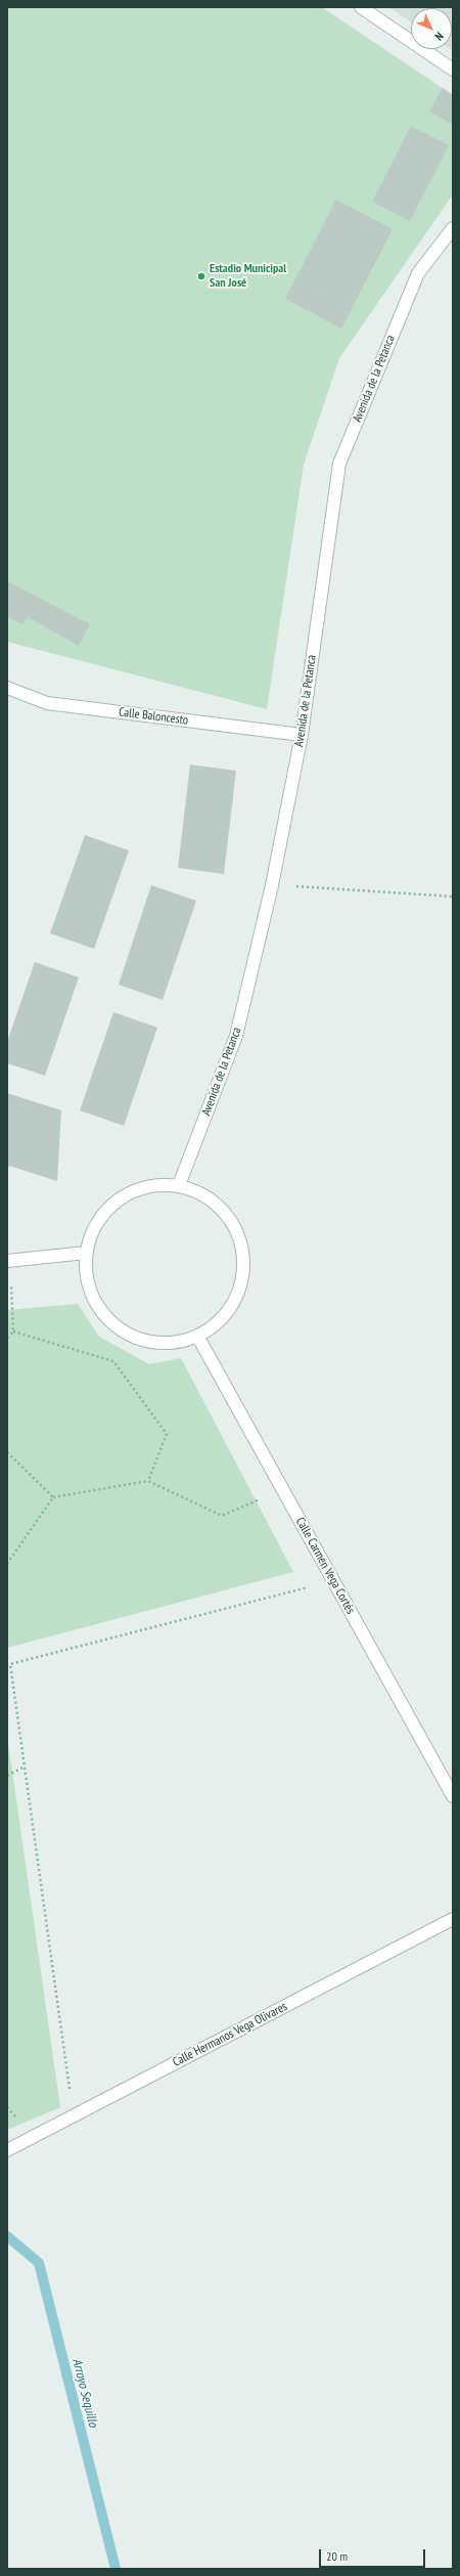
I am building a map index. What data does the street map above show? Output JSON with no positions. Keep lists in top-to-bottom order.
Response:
{
  "streets": {
    "street": [
      "Avenida de la Petanca",
      "Calle Baloncesto",
      "Calle Carmen Vega Cortés",
      "Calle Hermanos Vega Olivares"
    ]
  },
  "crossings": [
    ["Avenida de la Petanca", "Calle Baloncesto"]
  ],
  "water": ["Arroyo Sequillo"],
  "places": ["Estadio Municipal San José"],
  "scale_bar": "20 m",
  "north": "bottom right"
}
